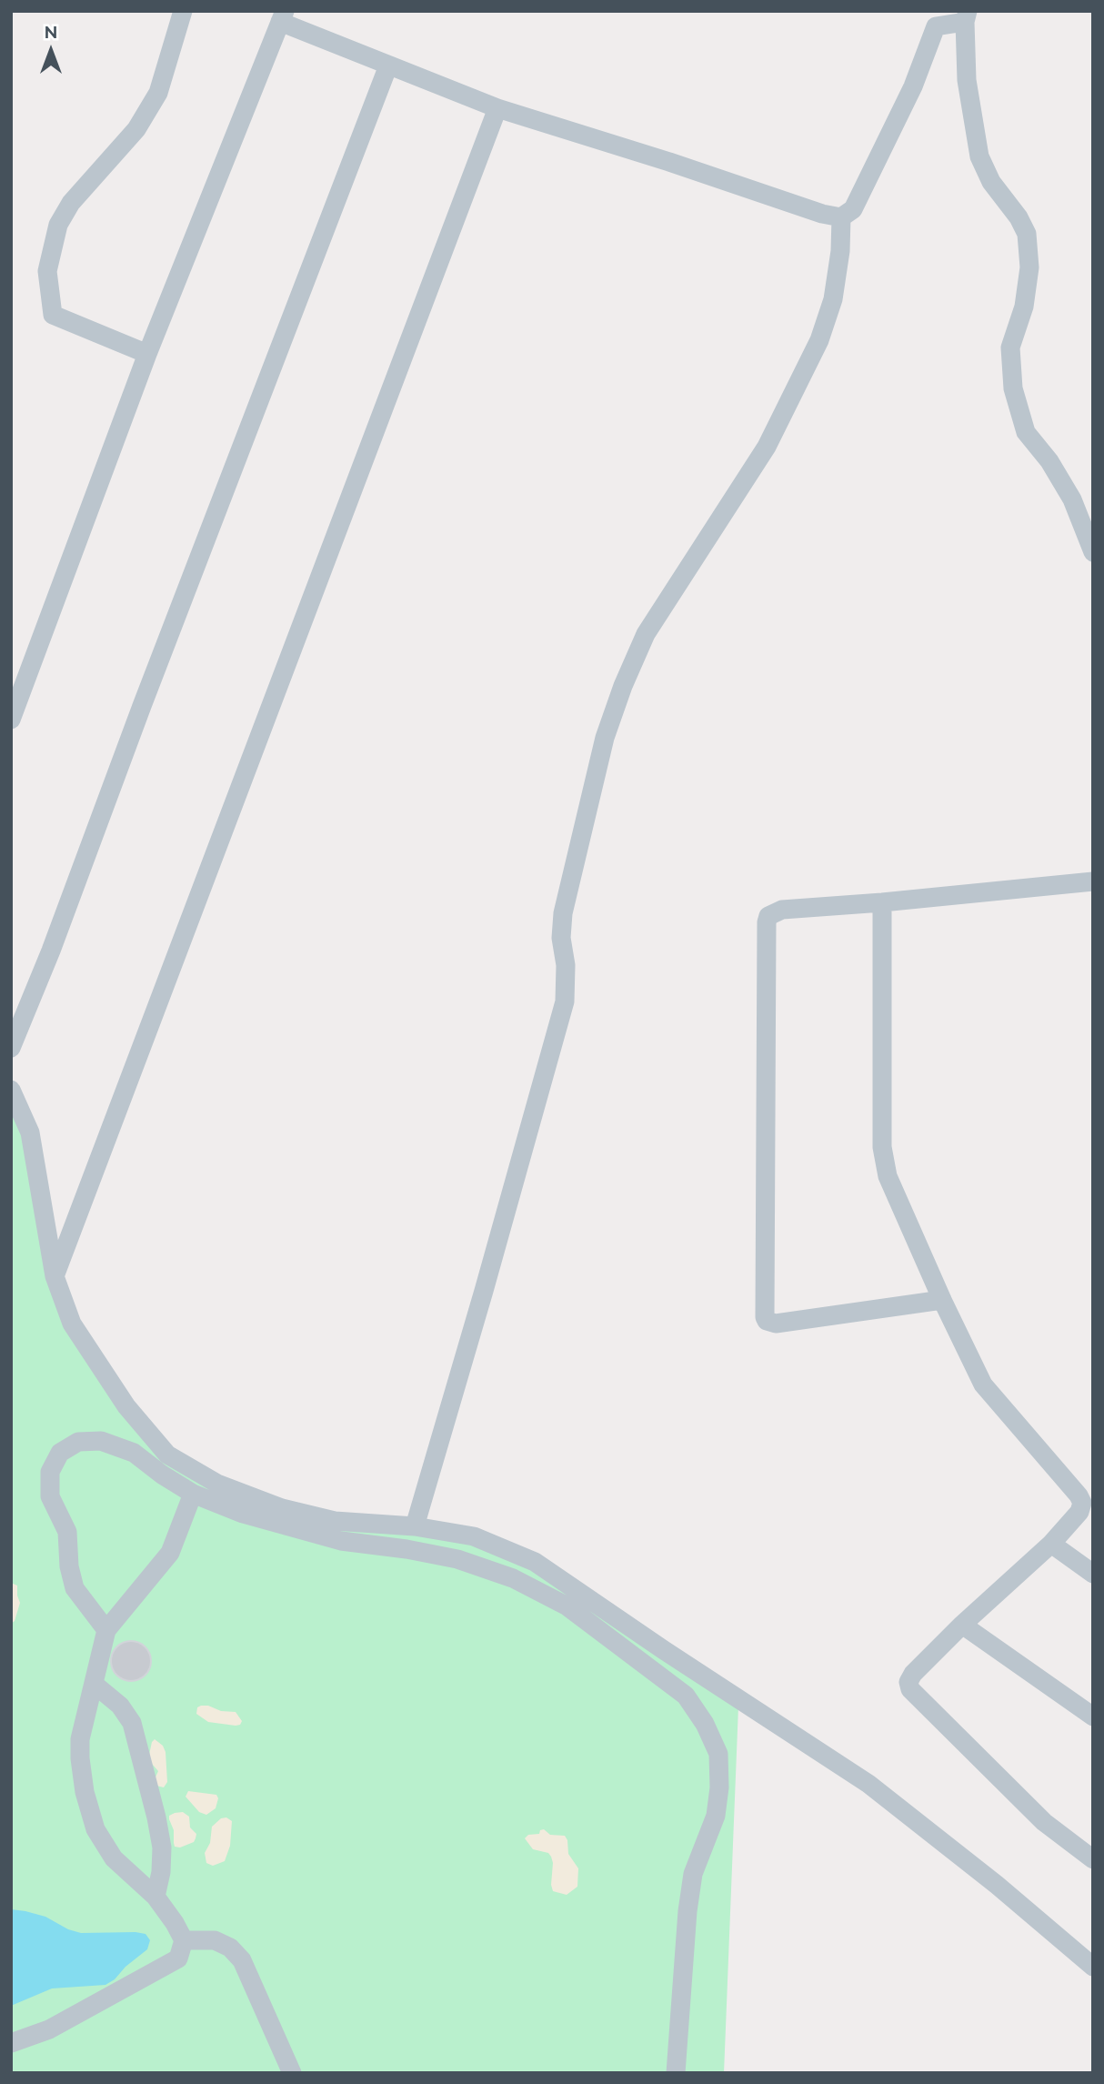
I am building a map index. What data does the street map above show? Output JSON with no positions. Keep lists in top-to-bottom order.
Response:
{
  "north": "top"
}
